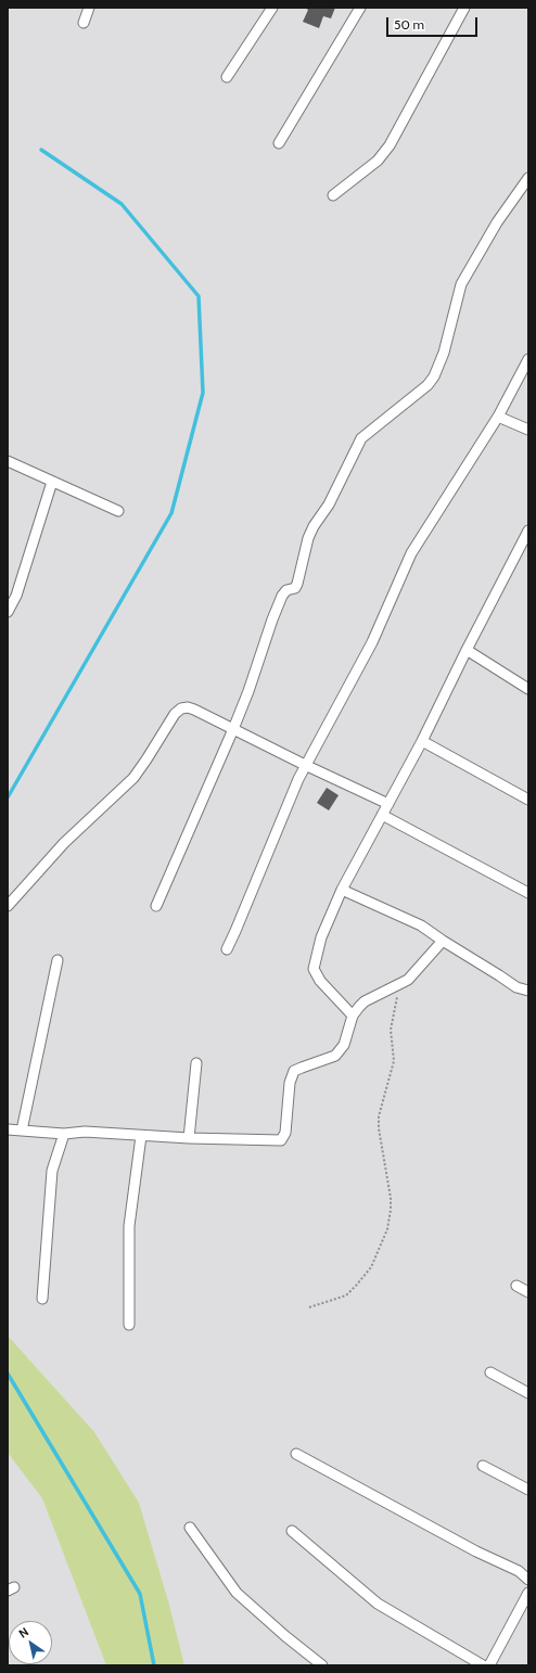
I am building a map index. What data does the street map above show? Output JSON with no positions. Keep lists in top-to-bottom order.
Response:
{
  "scale_bar": "50 m",
  "north": "top left"
}
